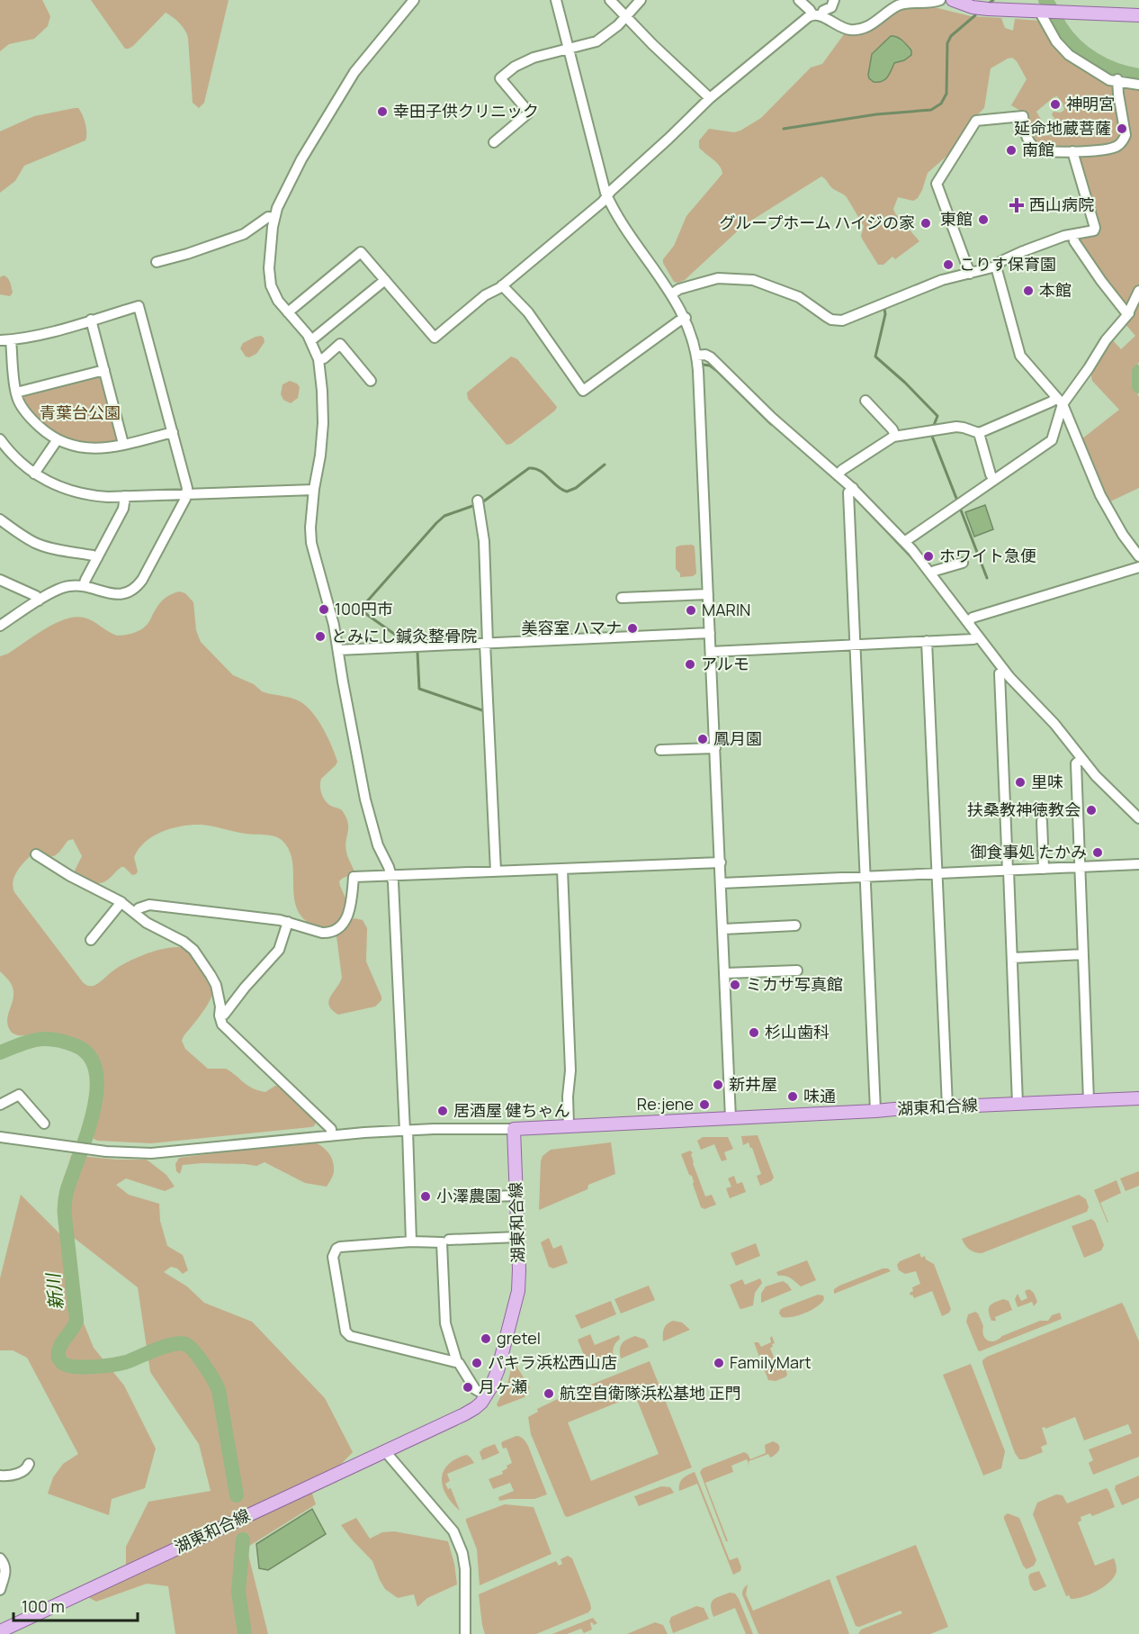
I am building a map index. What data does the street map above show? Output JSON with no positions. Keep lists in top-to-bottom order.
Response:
{
  "streets": {
    "main road": ["湖東和合線"]
  },
  "water": ["新川"],
  "parks": ["青葉台公園"],
  "places": {
    "other": [
      "神明宮",
      "幸田子供クリニック",
      "延命地蔵菩薩",
      "南館",
      "東館",
      "グループホーム ハイジの家",
      "こりす保育園",
      "本館",
      "ホワイト急便",
      "100円市",
      "MARIN",
      "美容室 ハマナ",
      "とみにし鍼灸整骨院",
      "アルモ",
      "鳳月園",
      "里味",
      "扶桑教神徳教会",
      "御食事処 たかみ",
      "ミカサ写真館",
      "杉山歯科",
      "新井屋",
      "味通",
      "Re:jene",
      "居酒屋 健ちゃん",
      "小澤農園",
      "gretel",
      "パキラ浜松西山店",
      "FamilyMart",
      "月ヶ瀬",
      "航空自衛隊浜松基地 正門"
    ],
    "health": ["西山病院"]
  },
  "scale_bar": "100 m"
}
